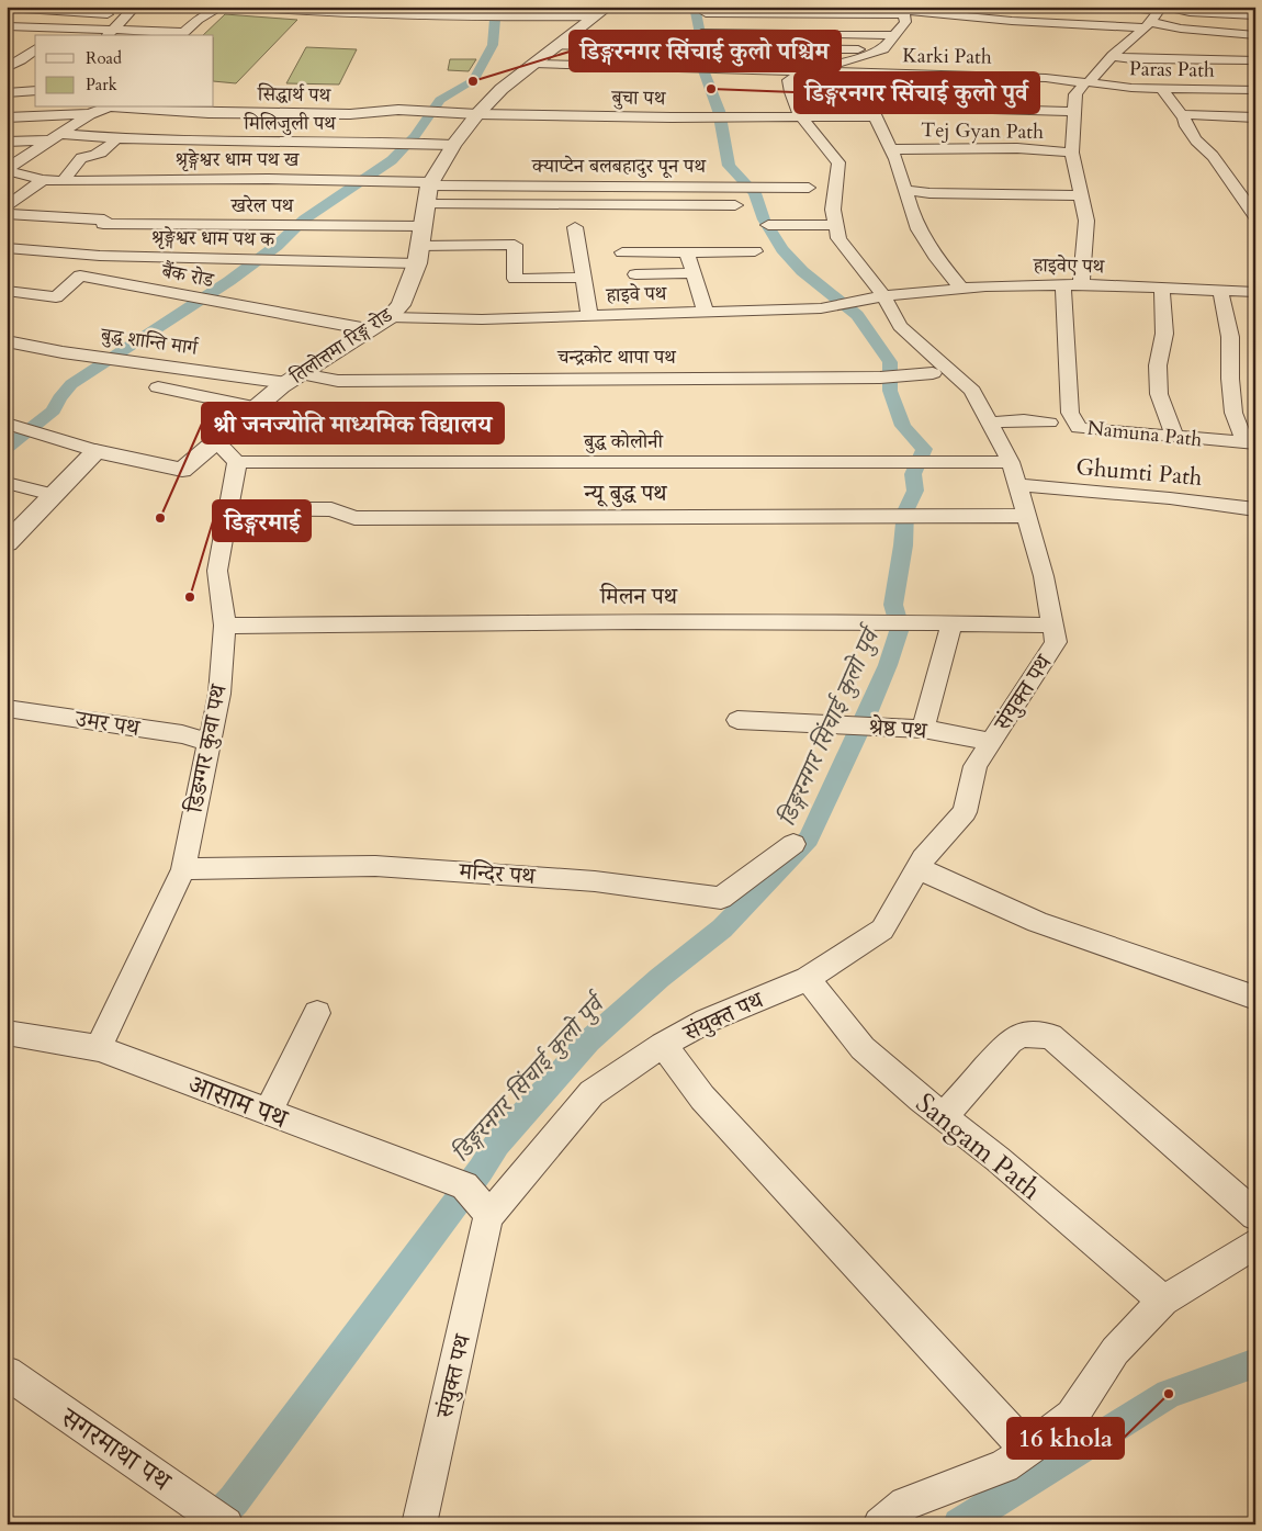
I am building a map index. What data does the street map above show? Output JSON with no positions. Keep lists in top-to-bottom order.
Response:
{
  "streets": {
    "street": [
      "Karki Path",
      "Paras Path",
      "सिद्धार्थ पथ",
      "बुचा पथ",
      "मिलिजुली पथ",
      "Tej Gyan Path",
      "श्रृङ्गेश्वर धाम पथ ख",
      "क्याप्टेन बलबहादुर पून पथ",
      "खरेल पथ",
      "श्रृङ्गेश्वर धाम पथ क",
      "हाइवेए पथ",
      "बैंक रोड",
      "हाइवे पथ",
      "बुद्ध शान्ति मार्ग",
      "तिलोत्तमा रिङ्ग रोड",
      "चन्द्रकोट थापा पथ",
      "Namuna Path",
      "बुद्ध कोलोनी",
      "Ghumti Path",
      "न्यू बुद्ध पथ",
      "मिलन पथ",
      "संयुक्त पथ",
      "उमर पथ",
      "श्रेष्ठ पथ",
      "डिङग्गर कुवा पथ",
      "मन्दिर पथ",
      "आसाम पथ",
      "Sangam Path",
      "सगरमाथा पथ"
    ]
  },
  "crossings": [
    ["Karki Path", "Paras Path"],
    ["सिद्धार्थ पथ", "बुचा पथ"],
    ["सिद्धार्थ पथ", "तिलोत्तमा रिङ्ग रोड"],
    ["बुचा पथ", "तिलोत्तमा रिङ्ग रोड"],
    ["मिलिजुली पथ", "तिलोत्तमा रिङ्ग रोड"],
    ["श्रृङ्गेश्वर धाम पथ ख", "क्याप्टेन बलबहादुर पून पथ"],
    ["श्रृङ्गेश्वर धाम पथ ख", "तिलोत्तमा रिङ्ग रोड"],
    ["क्याप्टेन बलबहादुर पून पथ", "तिलोत्तमा रिङ्ग रोड"],
    ["खरेल पथ", "तिलोत्तमा रिङ्ग रोड"],
    ["श्रृङ्गेश्वर धाम पथ क", "तिलोत्तमा रिङ्ग रोड"],
    ["हाइवेए पथ", "हाइवे पथ"],
    ["हाइवेए पथ", "Namuna Path"],
    ["बैंक रोड", "तिलोत्तमा रिङ्ग रोड"],
    ["हाइवे पथ", "तिलोत्तमा रिङ्ग रोड"],
    ["बुद्ध शान्ति मार्ग", "तिलोत्तमा रिङ्ग रोड"],
    ["बुद्ध शान्ति मार्ग", "चन्द्रकोट थापा पथ"],
    ["तिलोत्तमा रिङ्ग रोड", "चन्द्रकोट थापा पथ"],
    ["बुद्ध कोलोनी", "संयुक्त पथ"],
    ["बुद्ध कोलोनी", "डिङग्गर कुवा पथ"],
    ["Ghumti Path", "संयुक्त पथ"],
    ["न्यू बुद्ध पथ", "संयुक्त पथ"],
    ["न्यू बुद्ध पथ", "डिङग्गर कुवा पथ"],
    ["मिलन पथ", "संयुक्त पथ"],
    ["मिलन पथ", "डिङग्गर कुवा पथ"],
    ["संयुक्त पथ", "श्रेष्ठ पथ"],
    ["संयुक्त पथ", "आसाम पथ"],
    ["संयुक्त पथ", "Sangam Path"],
    ["उमर पथ", "डिङग्गर कुवा पथ"],
    ["डिङग्गर कुवा पथ", "मन्दिर पथ"],
    ["डिङग्गर कुवा पथ", "आसाम पथ"]
  ],
  "water": ["डिङ्गरनगर सिंचाई कुलो पुर्व"],
  "places": [
    "डिङ्गरनगर सिंचाई कुलो पश्चिम",
    "डिङ्गरनगर सिंचाई कुलो पुर्व",
    "श्री जनज्योति माध्यमिक विद्यालय",
    "डिङ्गरमाई",
    "16 khola"
  ],
  "legend": ["Road", "Park"]
}
